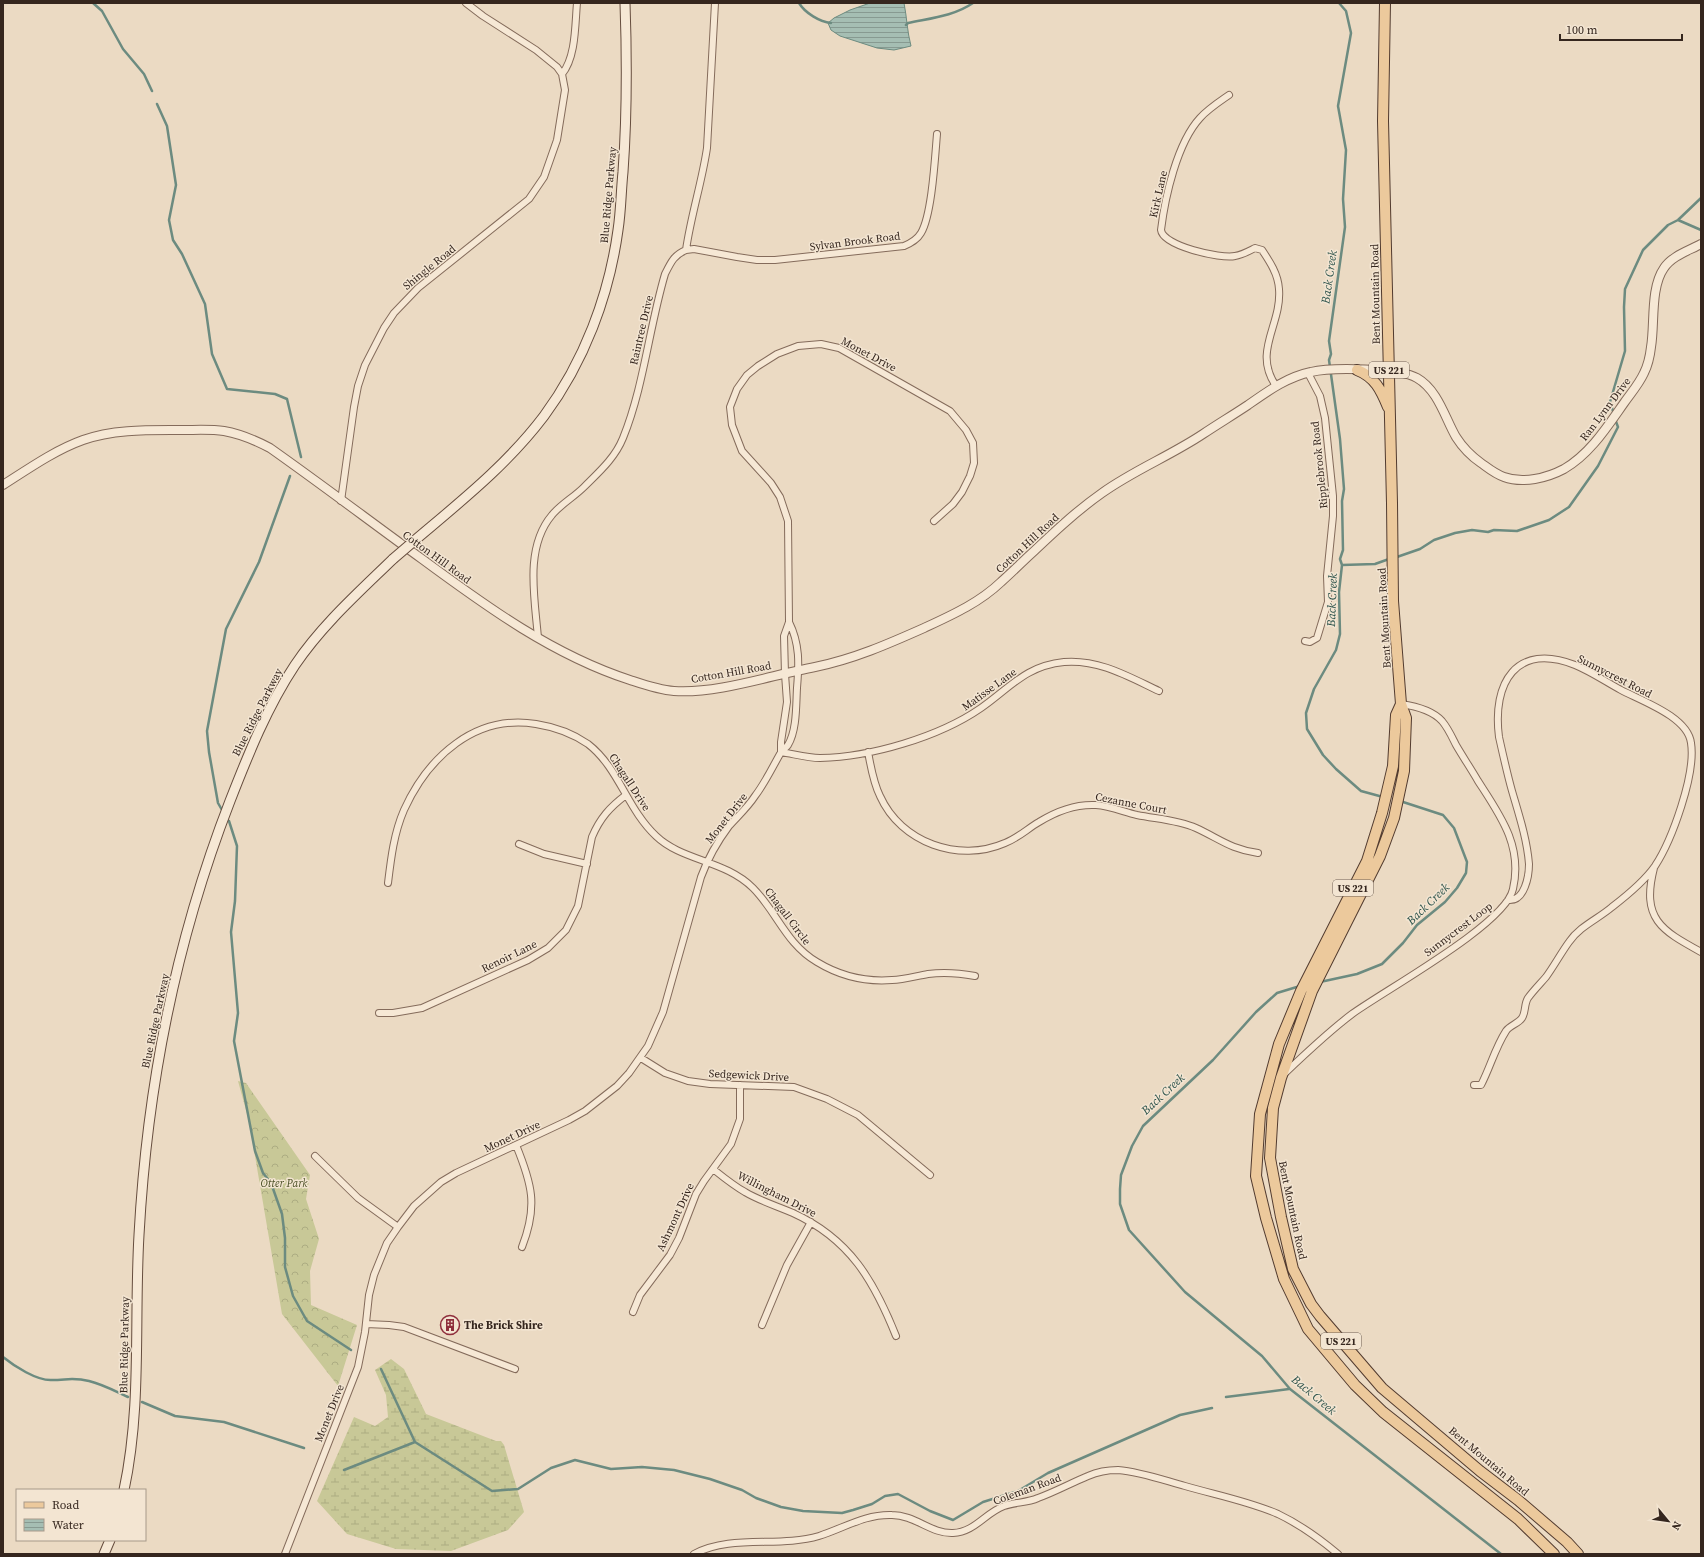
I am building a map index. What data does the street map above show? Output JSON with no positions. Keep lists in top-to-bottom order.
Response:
{
  "streets": {
    "main road": ["Blue Ridge Parkway", "Bent Mountain Road", "US 221"],
    "street": [
      "Kirk Lane",
      "Sylvan Brook Road",
      "Shingle Road",
      "Raintree Drive",
      "Monet Drive",
      "Ran Lynn Drive",
      "Ripplebrook Road",
      "Cotton Hill Road",
      "Sunnycrest Road",
      "Matisse Lane",
      "Chagall Drive",
      "Cezanne Court",
      "Chagall Circle",
      "Sunnycrest Loop",
      "Renoir Lane",
      "Sedgewick Drive",
      "Willingham Drive",
      "Ashmont Drive",
      "Coleman Road"
    ]
  },
  "crossings": [
    ["Kirk Lane", "Cotton Hill Road"],
    ["Sylvan Brook Road", "Raintree Drive"],
    ["Shingle Road", "Cotton Hill Road"],
    ["Bent Mountain Road", "Ran Lynn Drive"],
    ["Bent Mountain Road", "Cotton Hill Road"],
    ["Bent Mountain Road", "Sunnycrest Loop"],
    ["Raintree Drive", "Cotton Hill Road"],
    ["Monet Drive", "Cotton Hill Road"],
    ["Monet Drive", "Matisse Lane"],
    ["Monet Drive", "Chagall Drive"],
    ["Monet Drive", "Chagall Circle"],
    ["Monet Drive", "Sedgewick Drive"],
    ["Ran Lynn Drive", "Cotton Hill Road"],
    ["Ripplebrook Road", "Cotton Hill Road"],
    ["Sunnycrest Road", "Sunnycrest Loop"],
    ["Matisse Lane", "Cezanne Court"],
    ["Chagall Drive", "Chagall Circle"],
    ["Chagall Drive", "Renoir Lane"],
    ["Sedgewick Drive", "Ashmont Drive"],
    ["Willingham Drive", "Ashmont Drive"]
  ],
  "water": ["Back Creek"],
  "parks": ["Otter Park"],
  "places": {
    "building": ["The Brick Shire"]
  },
  "legend": ["Road", "Water"],
  "scale_bar": "100 m",
  "north": "bottom right"
}
